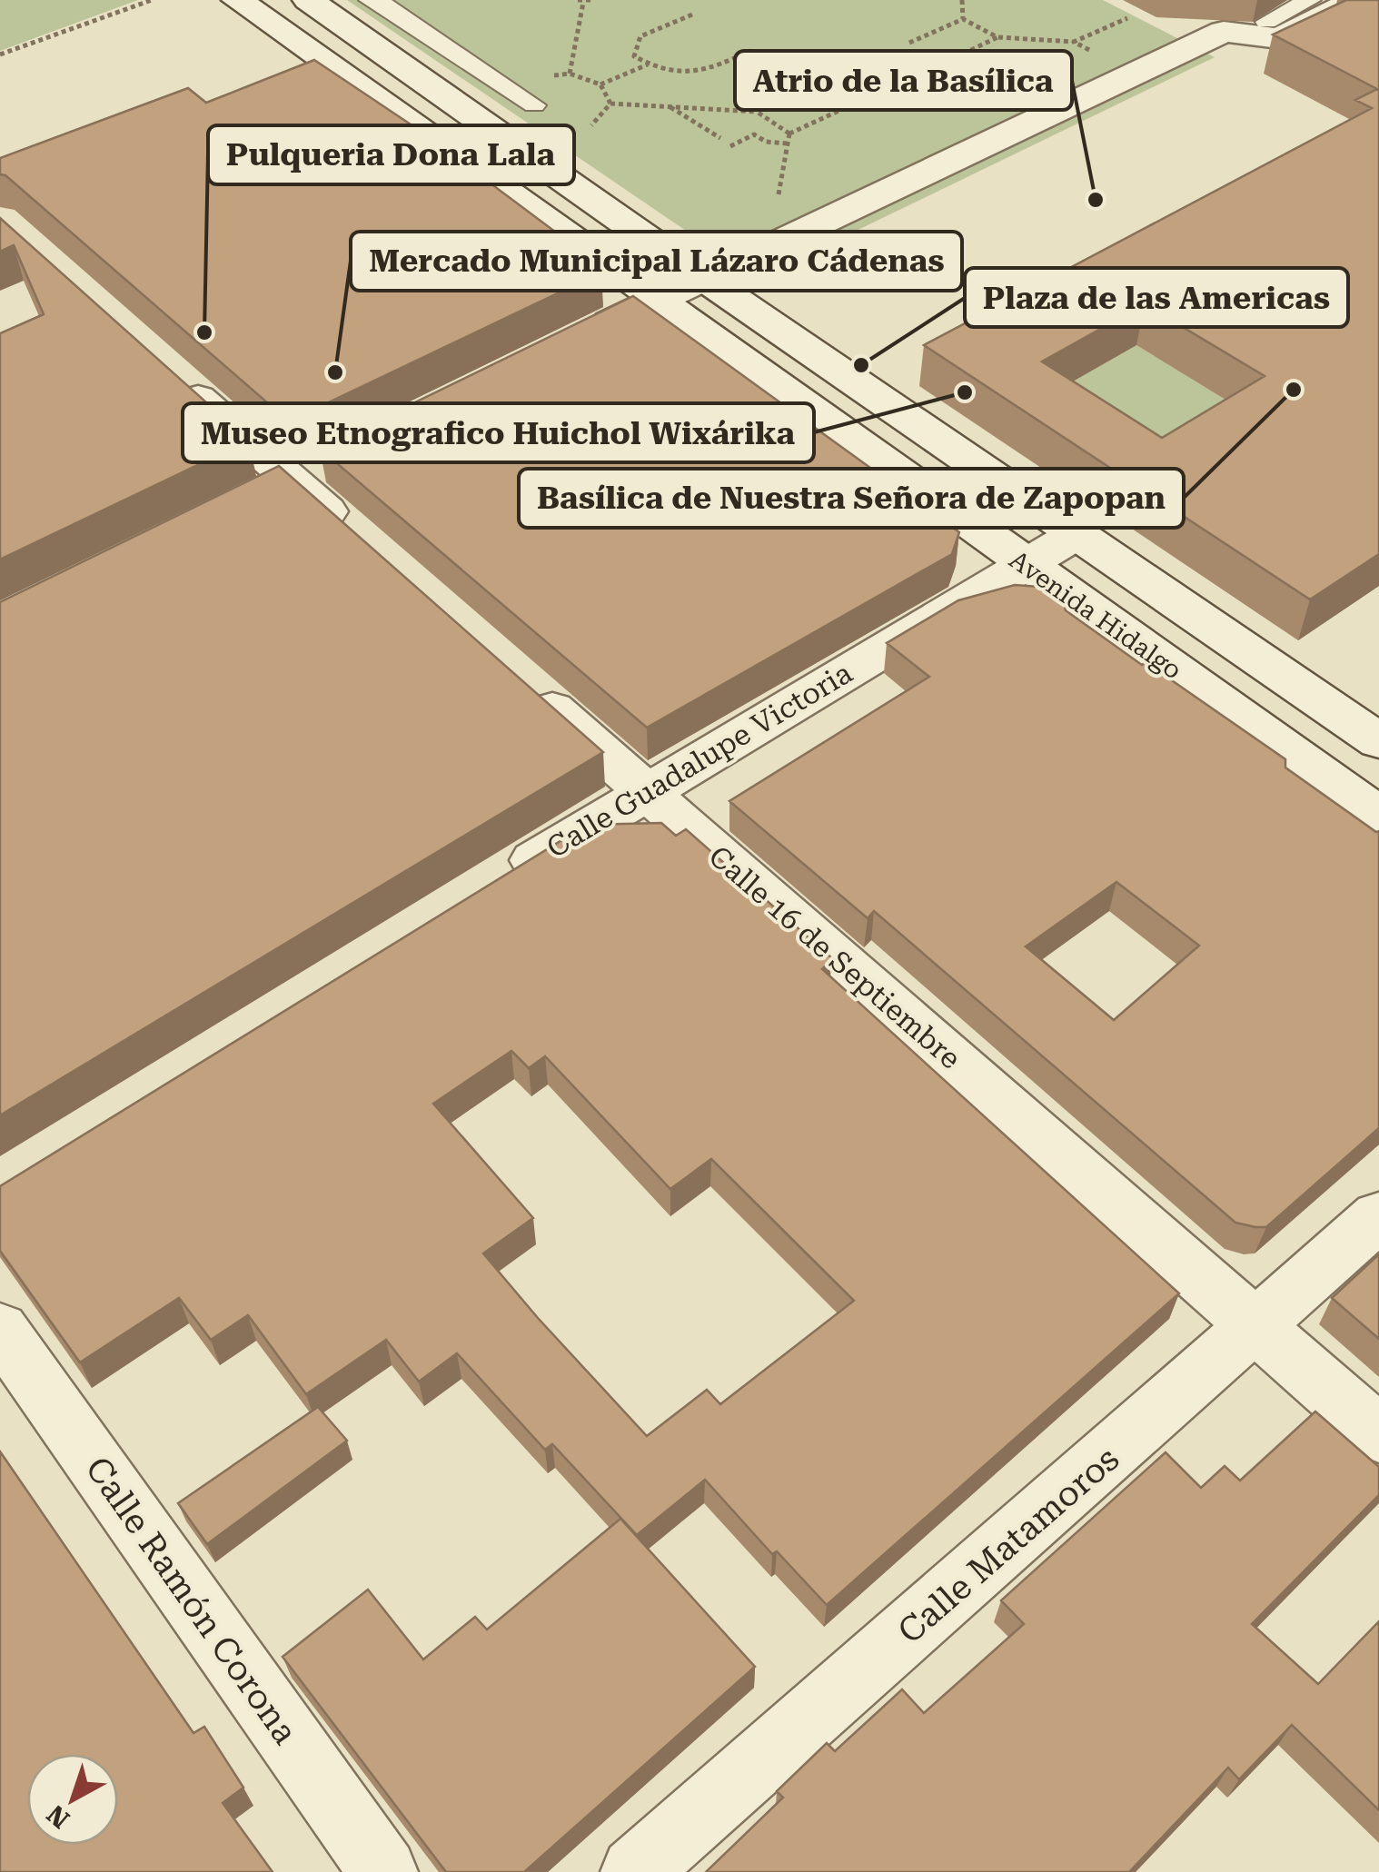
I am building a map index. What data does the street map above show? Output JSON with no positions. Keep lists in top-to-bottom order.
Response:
{
  "streets": {
    "street": [
      "Avenida Hidalgo",
      "Calle Guadalupe Victoria",
      "Calle 16 de Septiembre",
      "Calle Matamoros",
      "Calle Ramón Corona"
    ]
  },
  "crossings": [
    ["Avenida Hidalgo", "Calle Guadalupe Victoria"],
    ["Calle Guadalupe Victoria", "Calle 16 de Septiembre"],
    ["Calle 16 de Septiembre", "Calle Matamoros"]
  ],
  "places": [
    "Atrio de la Basílica",
    "Pulqueria Dona Lala",
    "Plaza de las Americas",
    "Mercado Municipal Lázaro Cádenas",
    "Basílica de Nuestra Señora de Zapopan",
    "Museo Etnografico Huichol Wixárika"
  ],
  "north": "bottom left"
}
